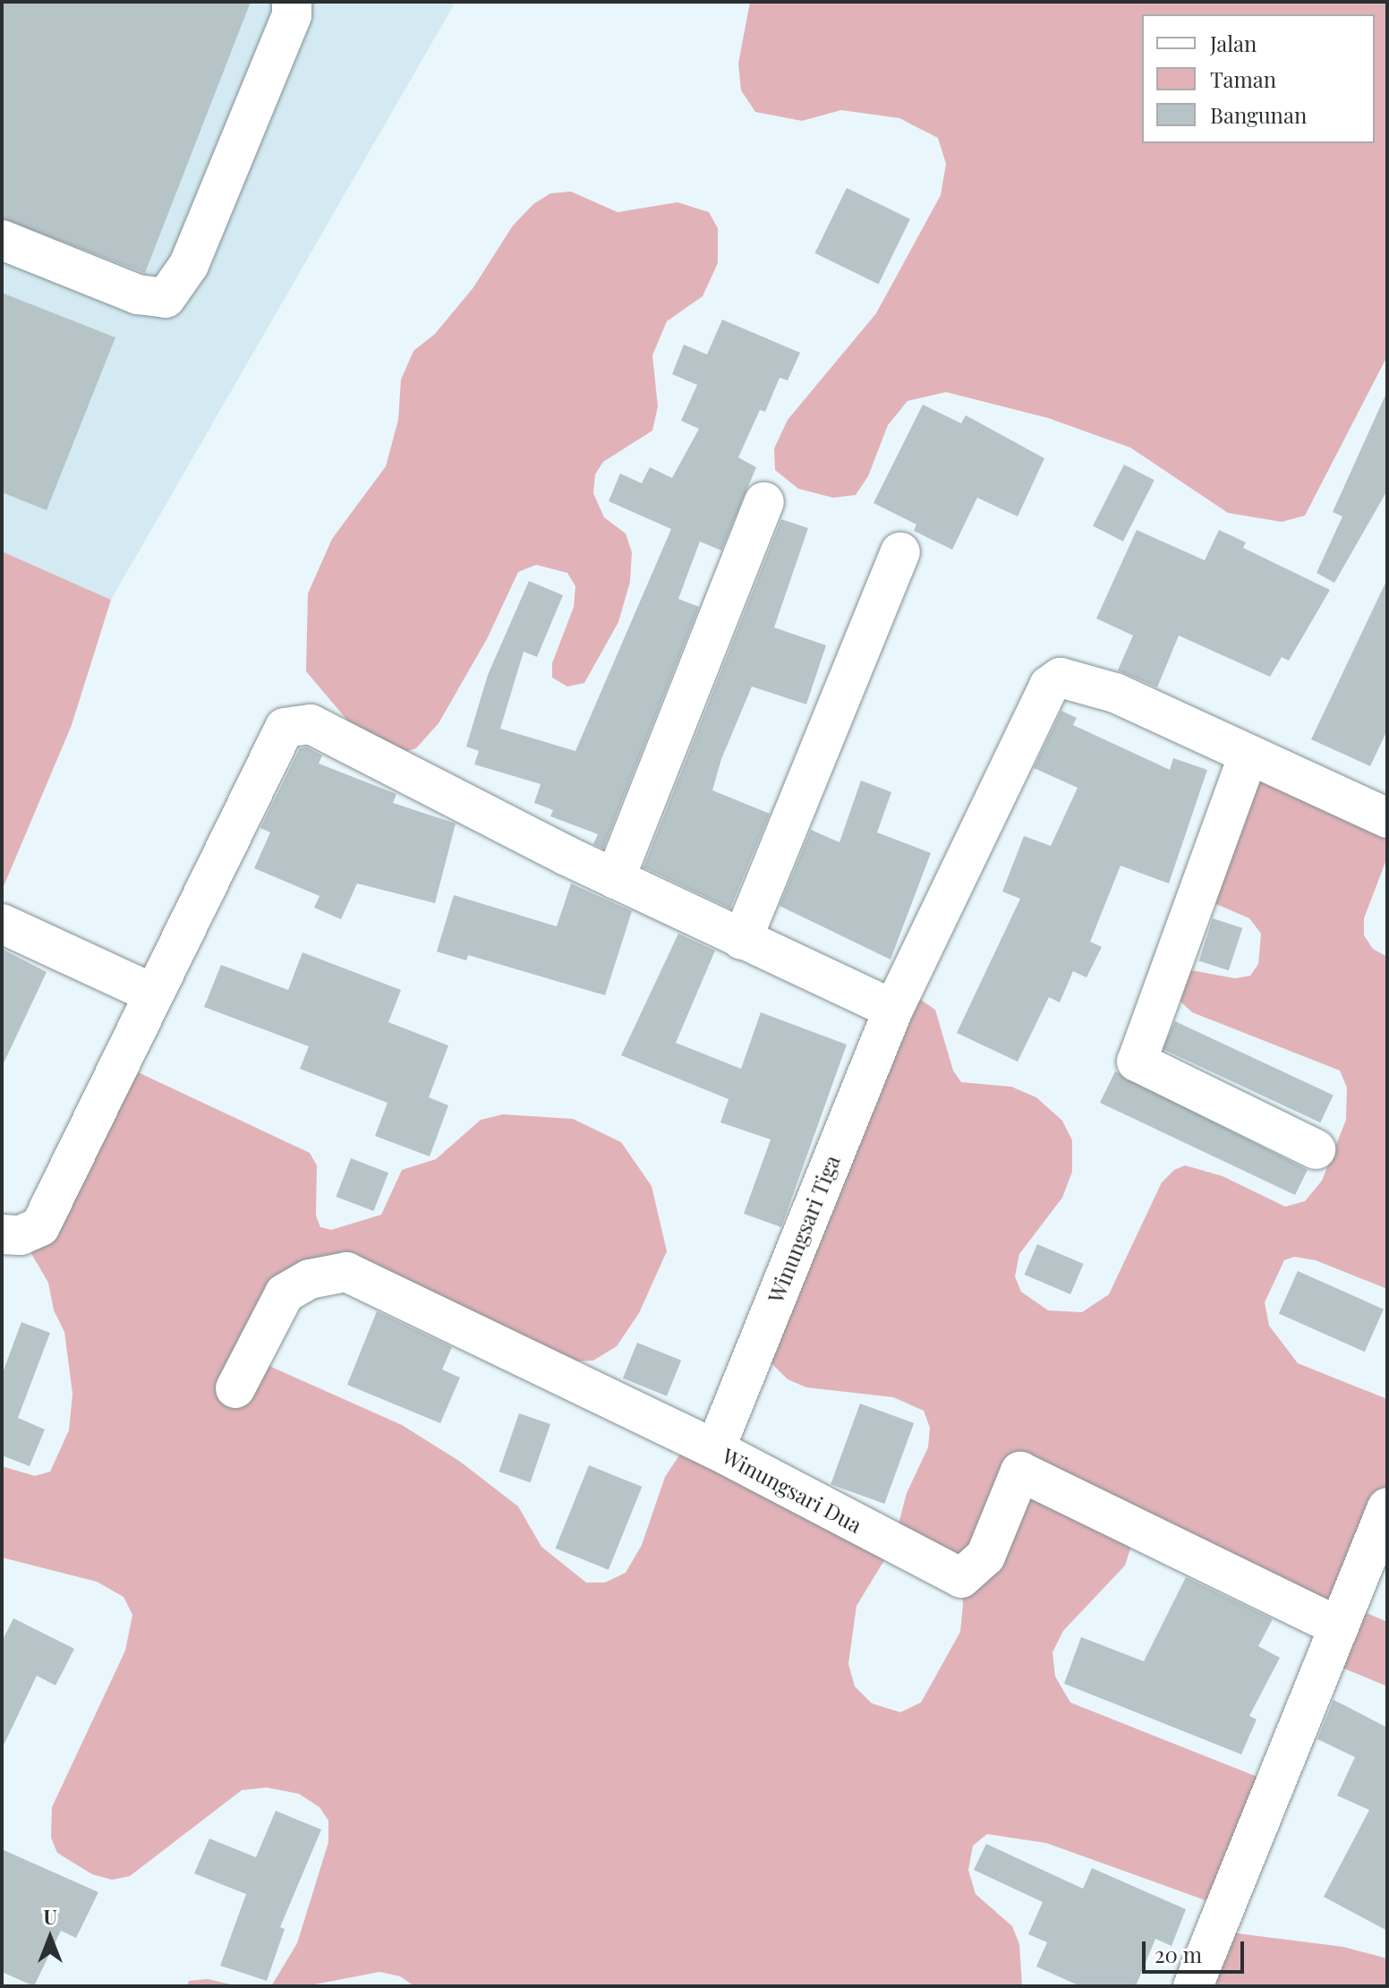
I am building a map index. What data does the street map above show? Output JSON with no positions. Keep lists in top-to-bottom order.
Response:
{
  "streets": {
    "street": ["Winungsari Tiga", "Winungsari Dua"]
  },
  "crossings": [
    ["Winungsari Tiga", "Winungsari Dua"]
  ],
  "legend": ["Jalan", "Taman", "Bangunan"],
  "scale_bar": "20 m",
  "north": "top"
}
